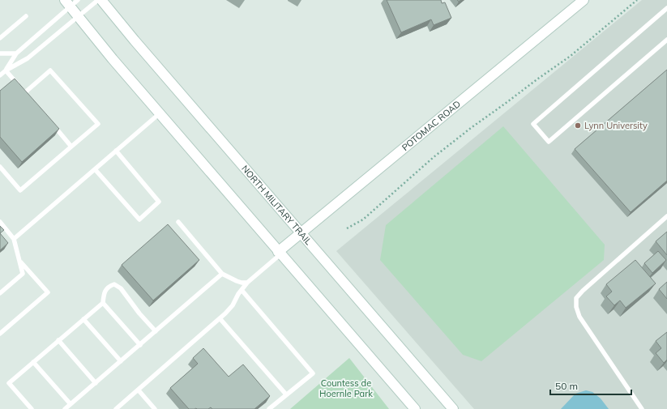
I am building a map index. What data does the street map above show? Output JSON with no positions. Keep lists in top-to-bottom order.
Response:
{
  "streets": {
    "main road": ["POTOMAC ROAD", "NORTH MILITARY TRAIL"]
  },
  "crossings": [
    ["POTOMAC ROAD", "NORTH MILITARY TRAIL"]
  ],
  "parks": ["Countess de Hoernle Park"],
  "places": ["Lynn University"],
  "scale_bar": "50 m"
}
